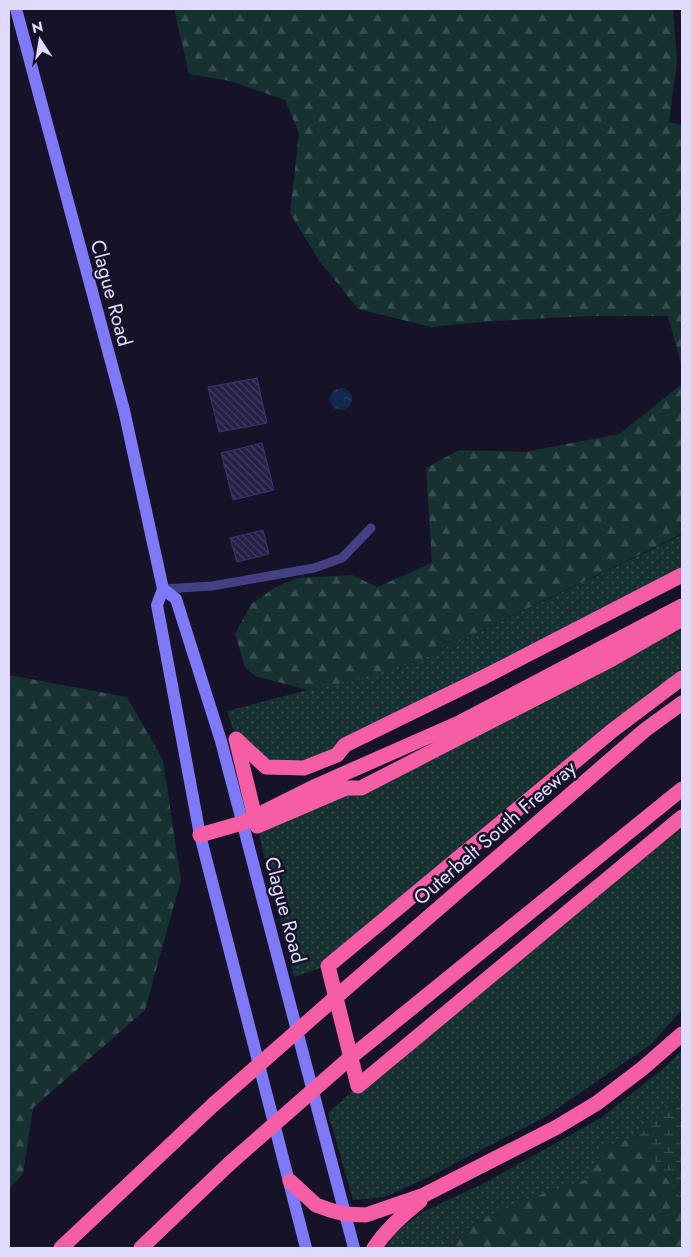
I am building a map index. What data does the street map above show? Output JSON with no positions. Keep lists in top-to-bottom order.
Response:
{
  "streets": {
    "highway": ["Outerbelt South Freeway"],
    "main road": ["Clague Road"]
  },
  "north": "top"
}
